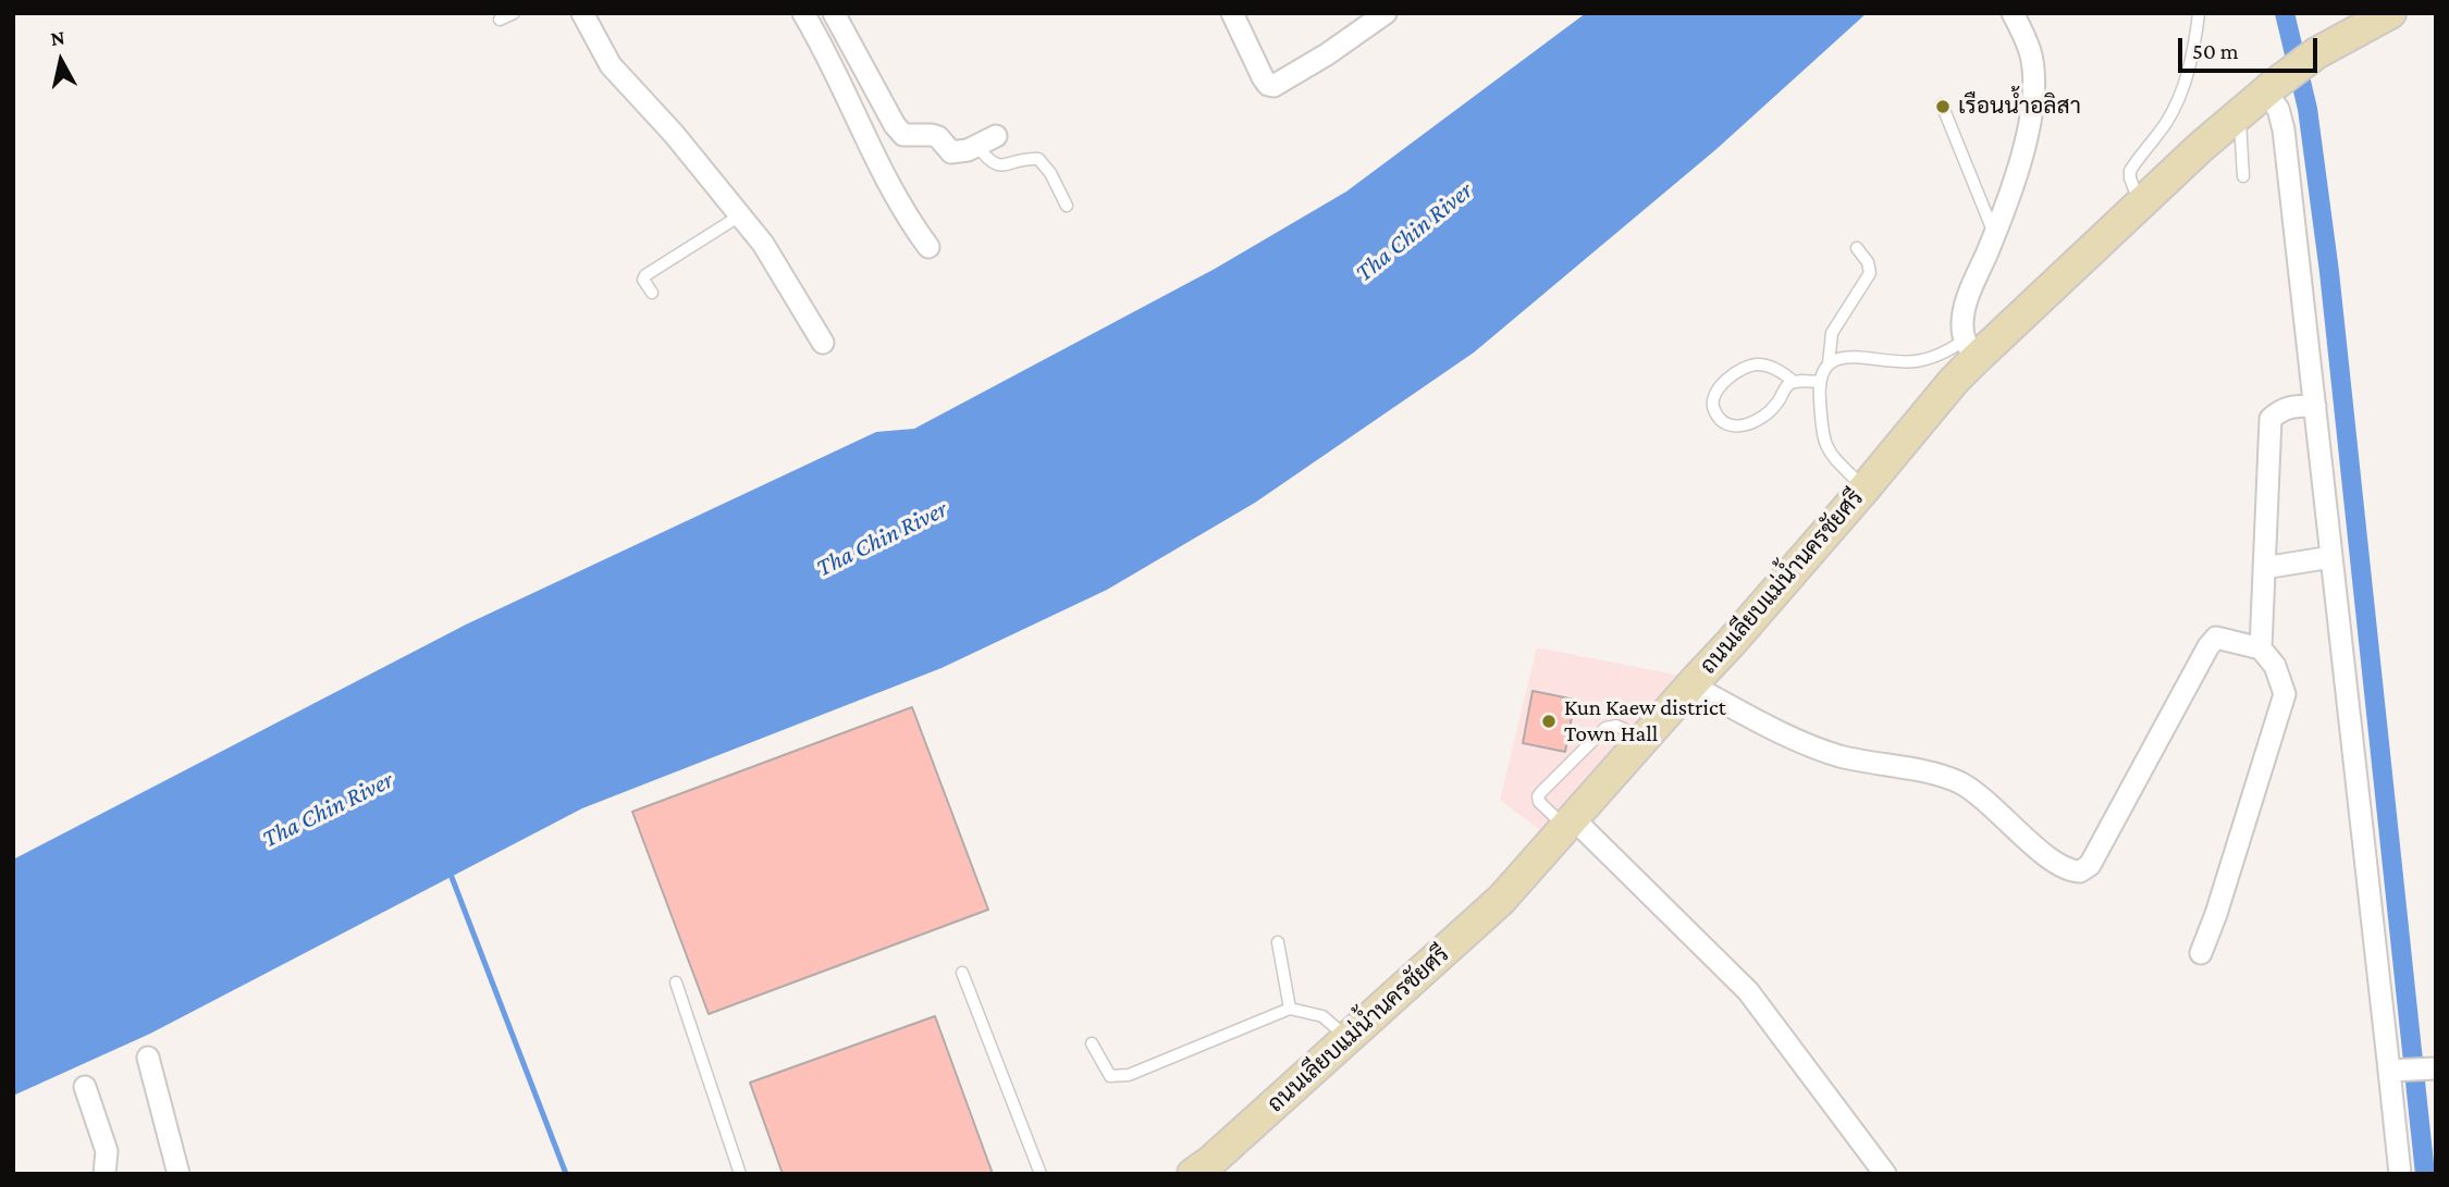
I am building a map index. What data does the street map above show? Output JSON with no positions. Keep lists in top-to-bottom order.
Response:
{
  "streets": {
    "main road": ["ถนนเลียบแม่น้ำนครชัยศรี"]
  },
  "water": ["Tha Chin River"],
  "places": ["เรือนน้ำอลิสา", "Kun Kaew district Town Hall"],
  "scale_bar": "50 m",
  "north": "top"
}
